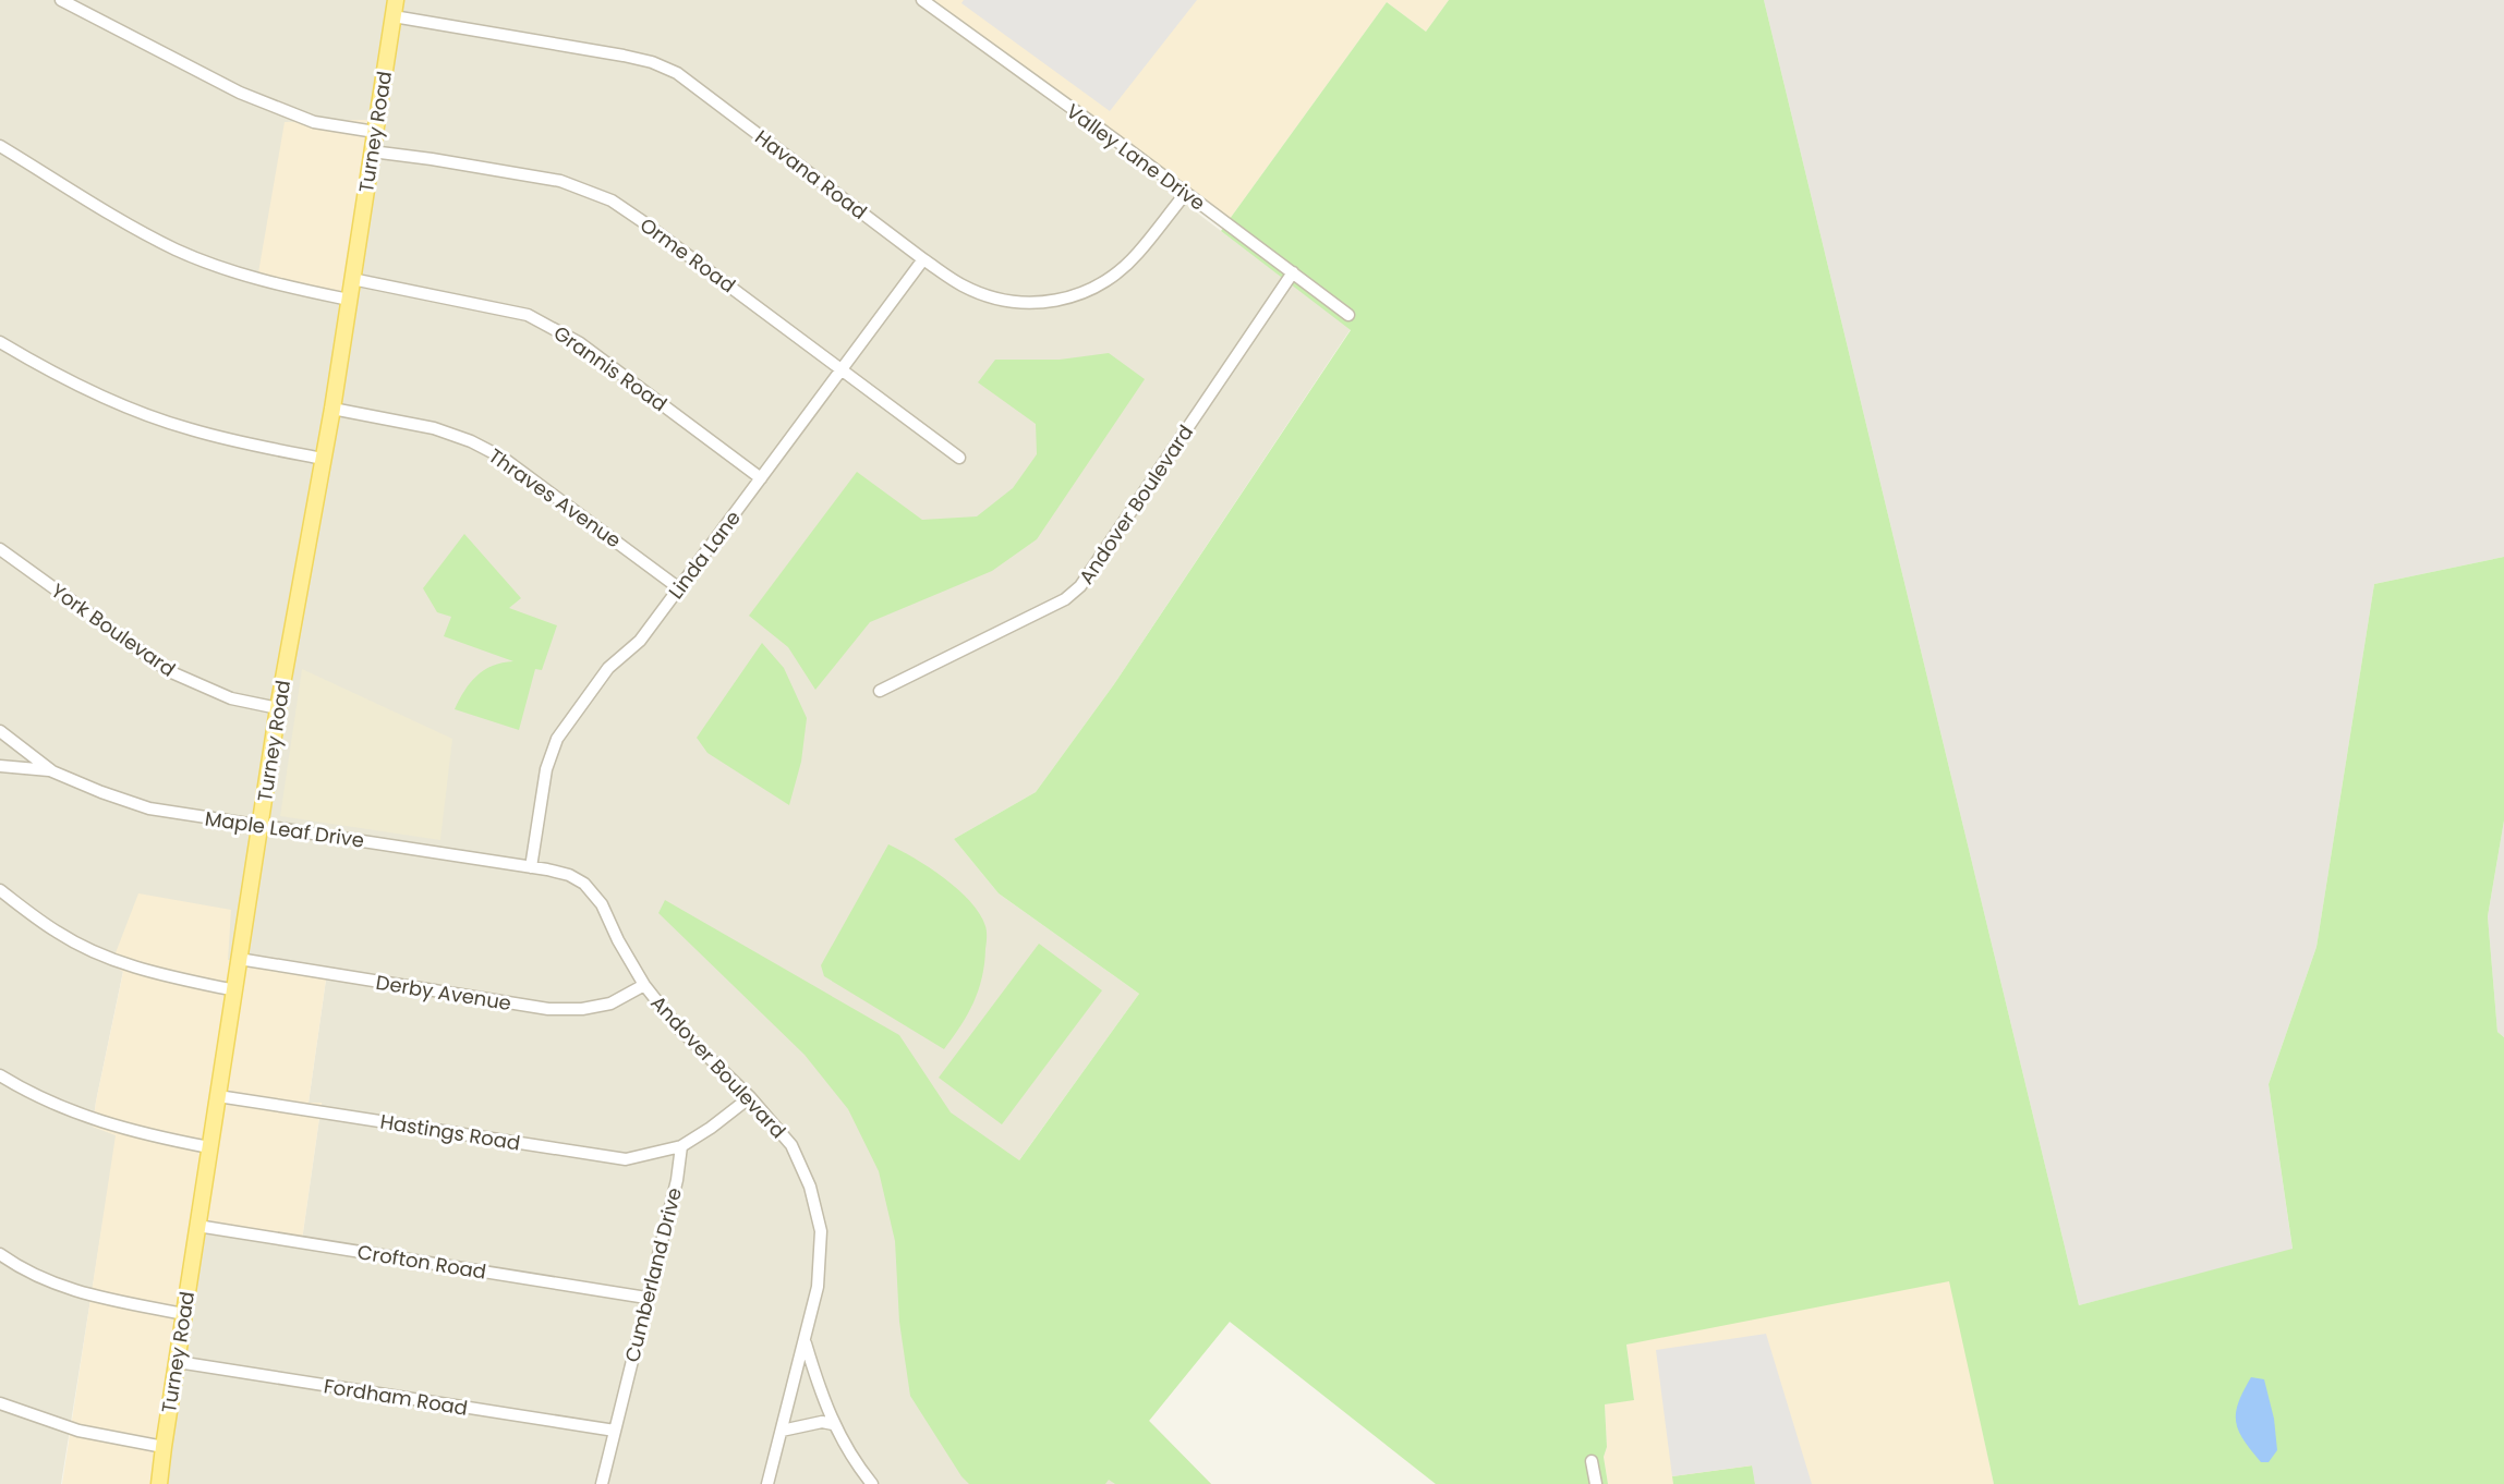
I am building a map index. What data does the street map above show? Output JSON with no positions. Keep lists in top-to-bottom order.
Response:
{
  "streets": {
    "main road": ["Turney Road"],
    "street": [
      "Valley Lane Drive",
      "Havana Road",
      "Orme Road",
      "Grannis Road",
      "Thraves Avenue",
      "Andover Boulevard",
      "Linda Lane",
      "York Boulevard",
      "Maple Leaf Drive",
      "Derby Avenue",
      "Hastings Road",
      "Crofton Road",
      "Cumberland Drive",
      "Fordham Road"
    ]
  },
  "crossings": [
    ["Turney Road", "Havana Road"],
    ["Turney Road", "Orme Road"],
    ["Turney Road", "Grannis Road"],
    ["Turney Road", "Thraves Avenue"],
    ["Turney Road", "York Boulevard"],
    ["Turney Road", "Maple Leaf Drive"],
    ["Turney Road", "Derby Avenue"],
    ["Turney Road", "Hastings Road"],
    ["Turney Road", "Crofton Road"],
    ["Turney Road", "Fordham Road"],
    ["Valley Lane Drive", "Havana Road"],
    ["Valley Lane Drive", "Andover Boulevard"],
    ["Havana Road", "Linda Lane"],
    ["Orme Road", "Linda Lane"],
    ["Grannis Road", "Linda Lane"],
    ["Thraves Avenue", "Linda Lane"],
    ["Andover Boulevard", "Maple Leaf Drive"],
    ["Andover Boulevard", "Derby Avenue"],
    ["Linda Lane", "Maple Leaf Drive"],
    ["Hastings Road", "Cumberland Drive"],
    ["Crofton Road", "Cumberland Drive"],
    ["Cumberland Drive", "Fordham Road"]
  ]
}
